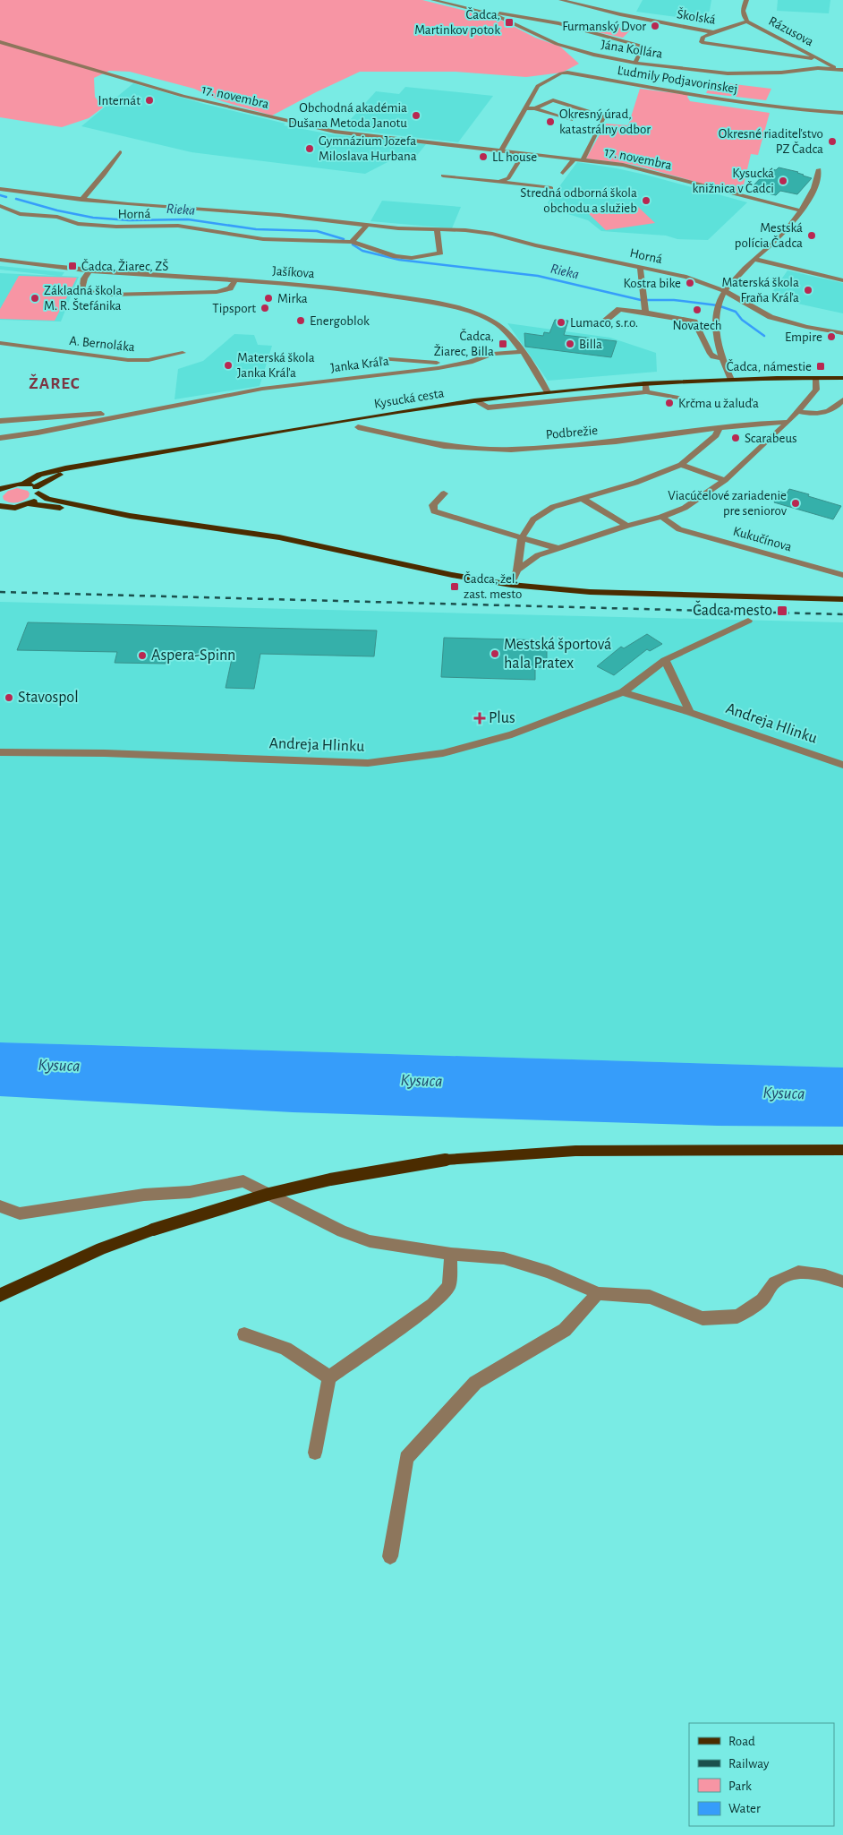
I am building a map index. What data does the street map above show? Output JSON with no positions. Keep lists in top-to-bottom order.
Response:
{
  "streets": {
    "main road": ["Kysucká cesta"],
    "street": [
      "Školská",
      "Rázusova",
      "Jána Kollára",
      "Ľudmily Podjavorinskej",
      "17. novembra",
      "Horná",
      "Jašíkova",
      "A. Bernoláka",
      "Janka Kráľa",
      "Podbrežie",
      "Kukučínova",
      "Andreja Hlinku"
    ]
  },
  "crossings": [
    ["Školská", "Rázusova"],
    ["Rázusova", "Jána Kollára"],
    ["Ľudmily Podjavorinskej", "17. novembra"],
    ["Jašíkova", "Janka Kráľa"],
    ["Jašíkova", "Kysucká cesta"]
  ],
  "districts": ["ŽAREC"],
  "water": ["Rieka", "Kysuca"],
  "places": {
    "transit": [
      "Čadca, Martinkov potok",
      "Čadca, Žiarec, ZŠ",
      "Čadca, Žiarec, Billa",
      "Čadca, námestie",
      "Čadca, žel. zast. mesto",
      "Čadca mesto"
    ],
    "other": [
      "Furmanský Dvor",
      "Internát",
      "Obchodná akadémia Dušana Metoda Janotu",
      "Okresný úrad, katastrálny odbor",
      "Okresné riaditeľstvo PZ Čadca",
      "Gymnázium Jozefa Miloslava Hurbana",
      "LL house",
      "Kysucká knižnica v Čadci",
      "Stredná odborná škola obchodu a služieb",
      "Mestská polícia Čadca",
      "Kostra bike",
      "Materská škola Fraňa Kráľa",
      "Základná škola M. R. Štefánika",
      "Mirka",
      "Tipsport",
      "Novatech",
      "Energoblok",
      "Lumaco, s.r.o.",
      "Empire",
      "Billa",
      "Materská škola Janka Kráľa",
      "Krčma u žaluďa",
      "Scarabeus",
      "Viacúčelové zariadenie pre seniorov",
      "Mestská športová hala Pratex",
      "Aspera-Spinn",
      "Stavospol"
    ],
    "health": ["Plus"]
  },
  "legend": [
    "Road",
    "Railway",
    "Park",
    "Water"
  ]
}
